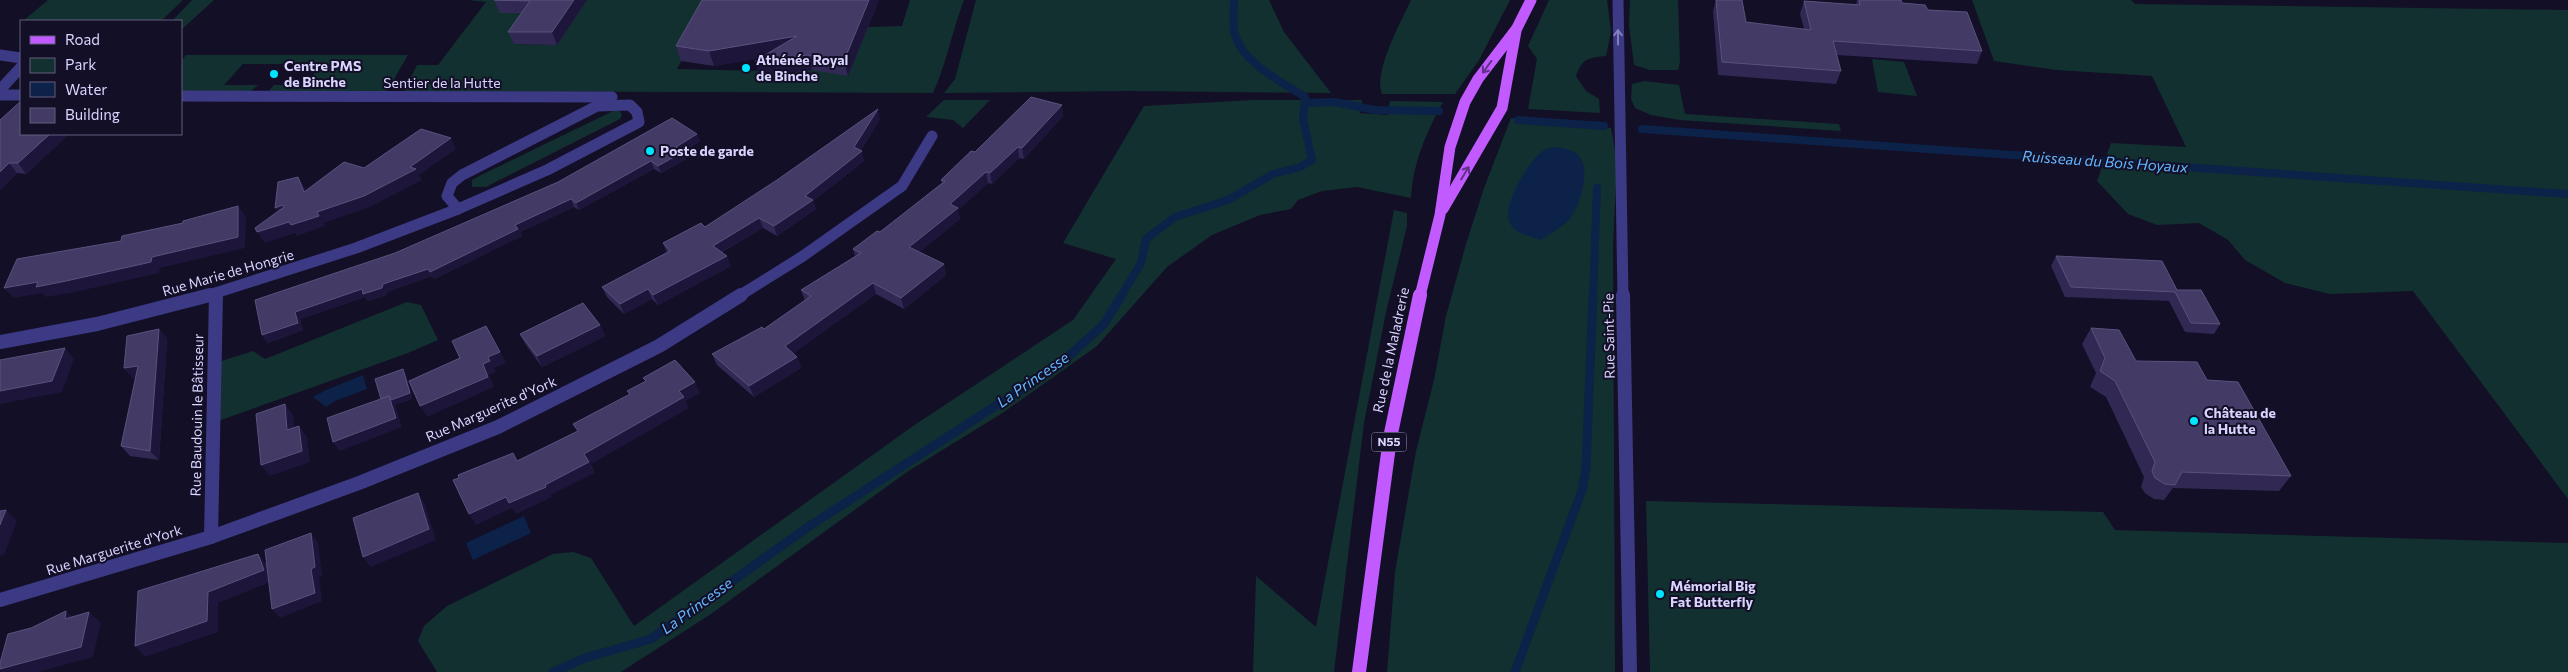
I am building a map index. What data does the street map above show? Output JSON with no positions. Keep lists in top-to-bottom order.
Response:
{
  "streets": {
    "main road": ["Rue de la Maladrerie", "N55"],
    "street": [
      "Sentier de la Hutte",
      "Rue Marie de Hongrie",
      "Rue Saint-Pie",
      "Rue Marguerite d'York",
      "Rue Baudouin le Bâtisseur"
    ]
  },
  "crossings": [
    ["Rue Marie de Hongrie", "Rue Baudouin le Bâtisseur"],
    ["Rue Marguerite d'York", "Rue Baudouin le Bâtisseur"]
  ],
  "one_way": ["Rue Saint-Pie"],
  "water": ["Ruisseau du Bois Hoyaux", "La Princesse"],
  "places": [
    "Athénée Royal de Binche",
    "Centre PMS de Binche",
    "Poste de garde",
    "Château de la Hutte",
    "Mémorial Big Fat Butterfly"
  ],
  "legend": [
    "Road",
    "Park",
    "Water",
    "Building"
  ]
}
